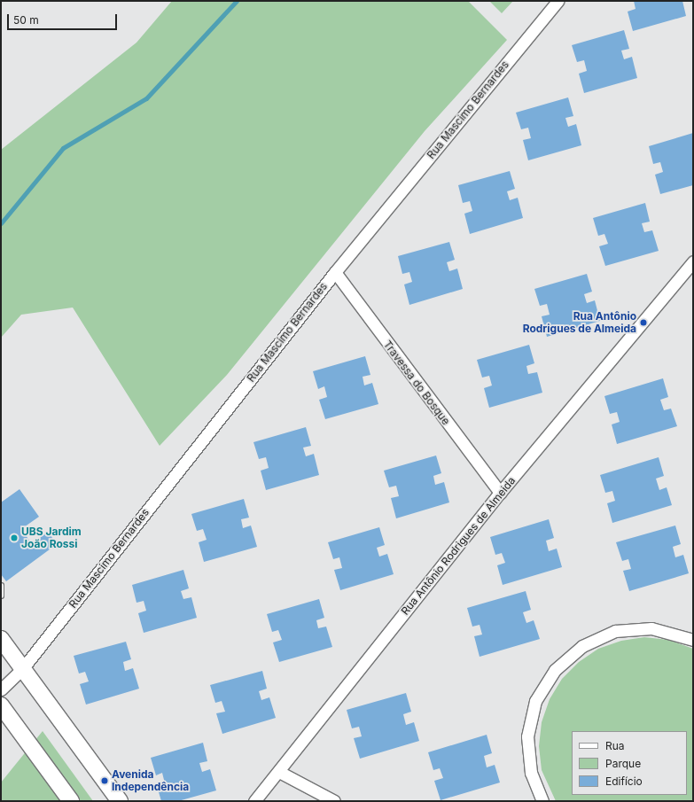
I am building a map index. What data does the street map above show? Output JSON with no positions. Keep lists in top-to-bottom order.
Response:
{
  "streets": {
    "street": ["Rua Mascimo Bernardes", "Travessa do Bosque", "Rua Antônio Rodrigues de Almeida"]
  },
  "crossings": [
    ["Rua Mascimo Bernardes", "Travessa do Bosque"],
    ["Travessa do Bosque", "Rua Antônio Rodrigues de Almeida"]
  ],
  "places": ["Rua Antônio Rodrigues de Almeida", "UBS Jardim João Rossi", "Avenida Independência"],
  "legend": ["Rua", "Parque", "Edifício"],
  "scale_bar": "50 m"
}
